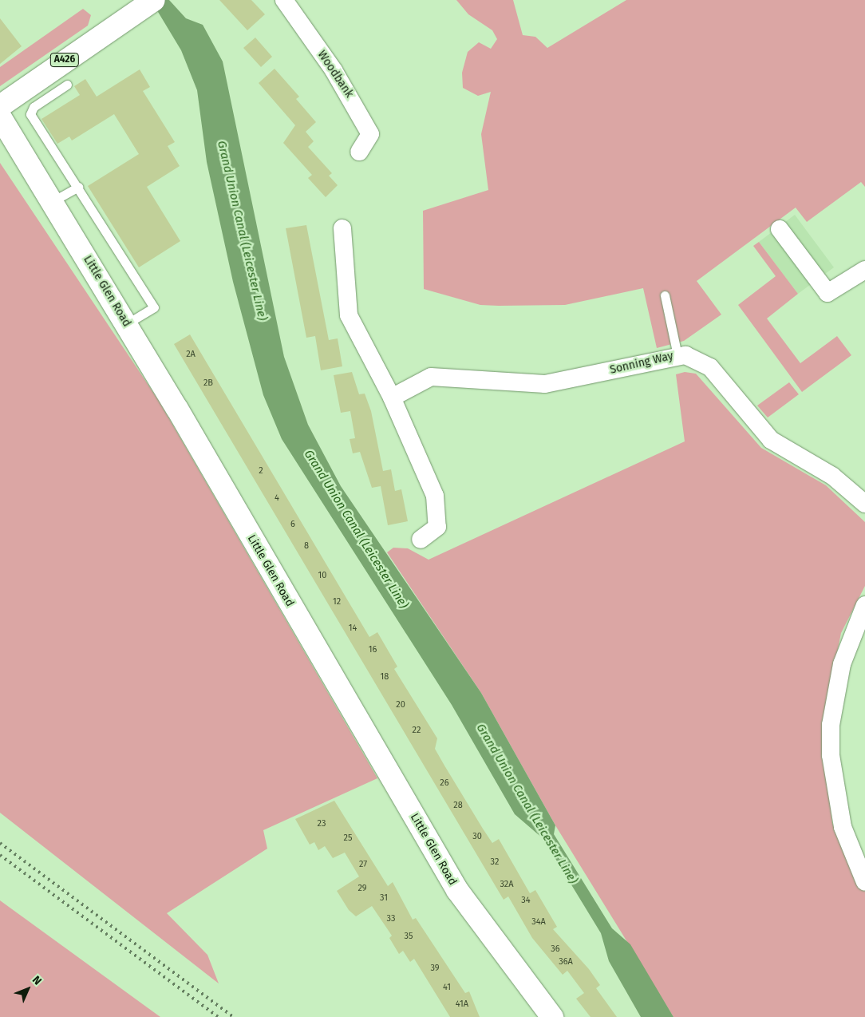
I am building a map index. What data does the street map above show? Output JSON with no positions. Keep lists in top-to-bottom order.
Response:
{
  "streets": {
    "main road": ["A426", "Little Glen Road"],
    "street": ["Woodbank", "Sonning Way"]
  },
  "water": ["Grand Union Canal (Leicester Line)"],
  "house_numbers": [
    "2A",
    "2B",
    "2",
    "4",
    "6",
    "8",
    "10",
    "12",
    "14",
    "16",
    "18",
    "20",
    "22",
    "26",
    "28",
    "23",
    "30",
    "25",
    "32",
    "27",
    "32A",
    "29",
    "31",
    "34",
    "33",
    "34A",
    "35",
    "36",
    "36A",
    "39",
    "41",
    "41A"
  ],
  "north": "top right"
}
